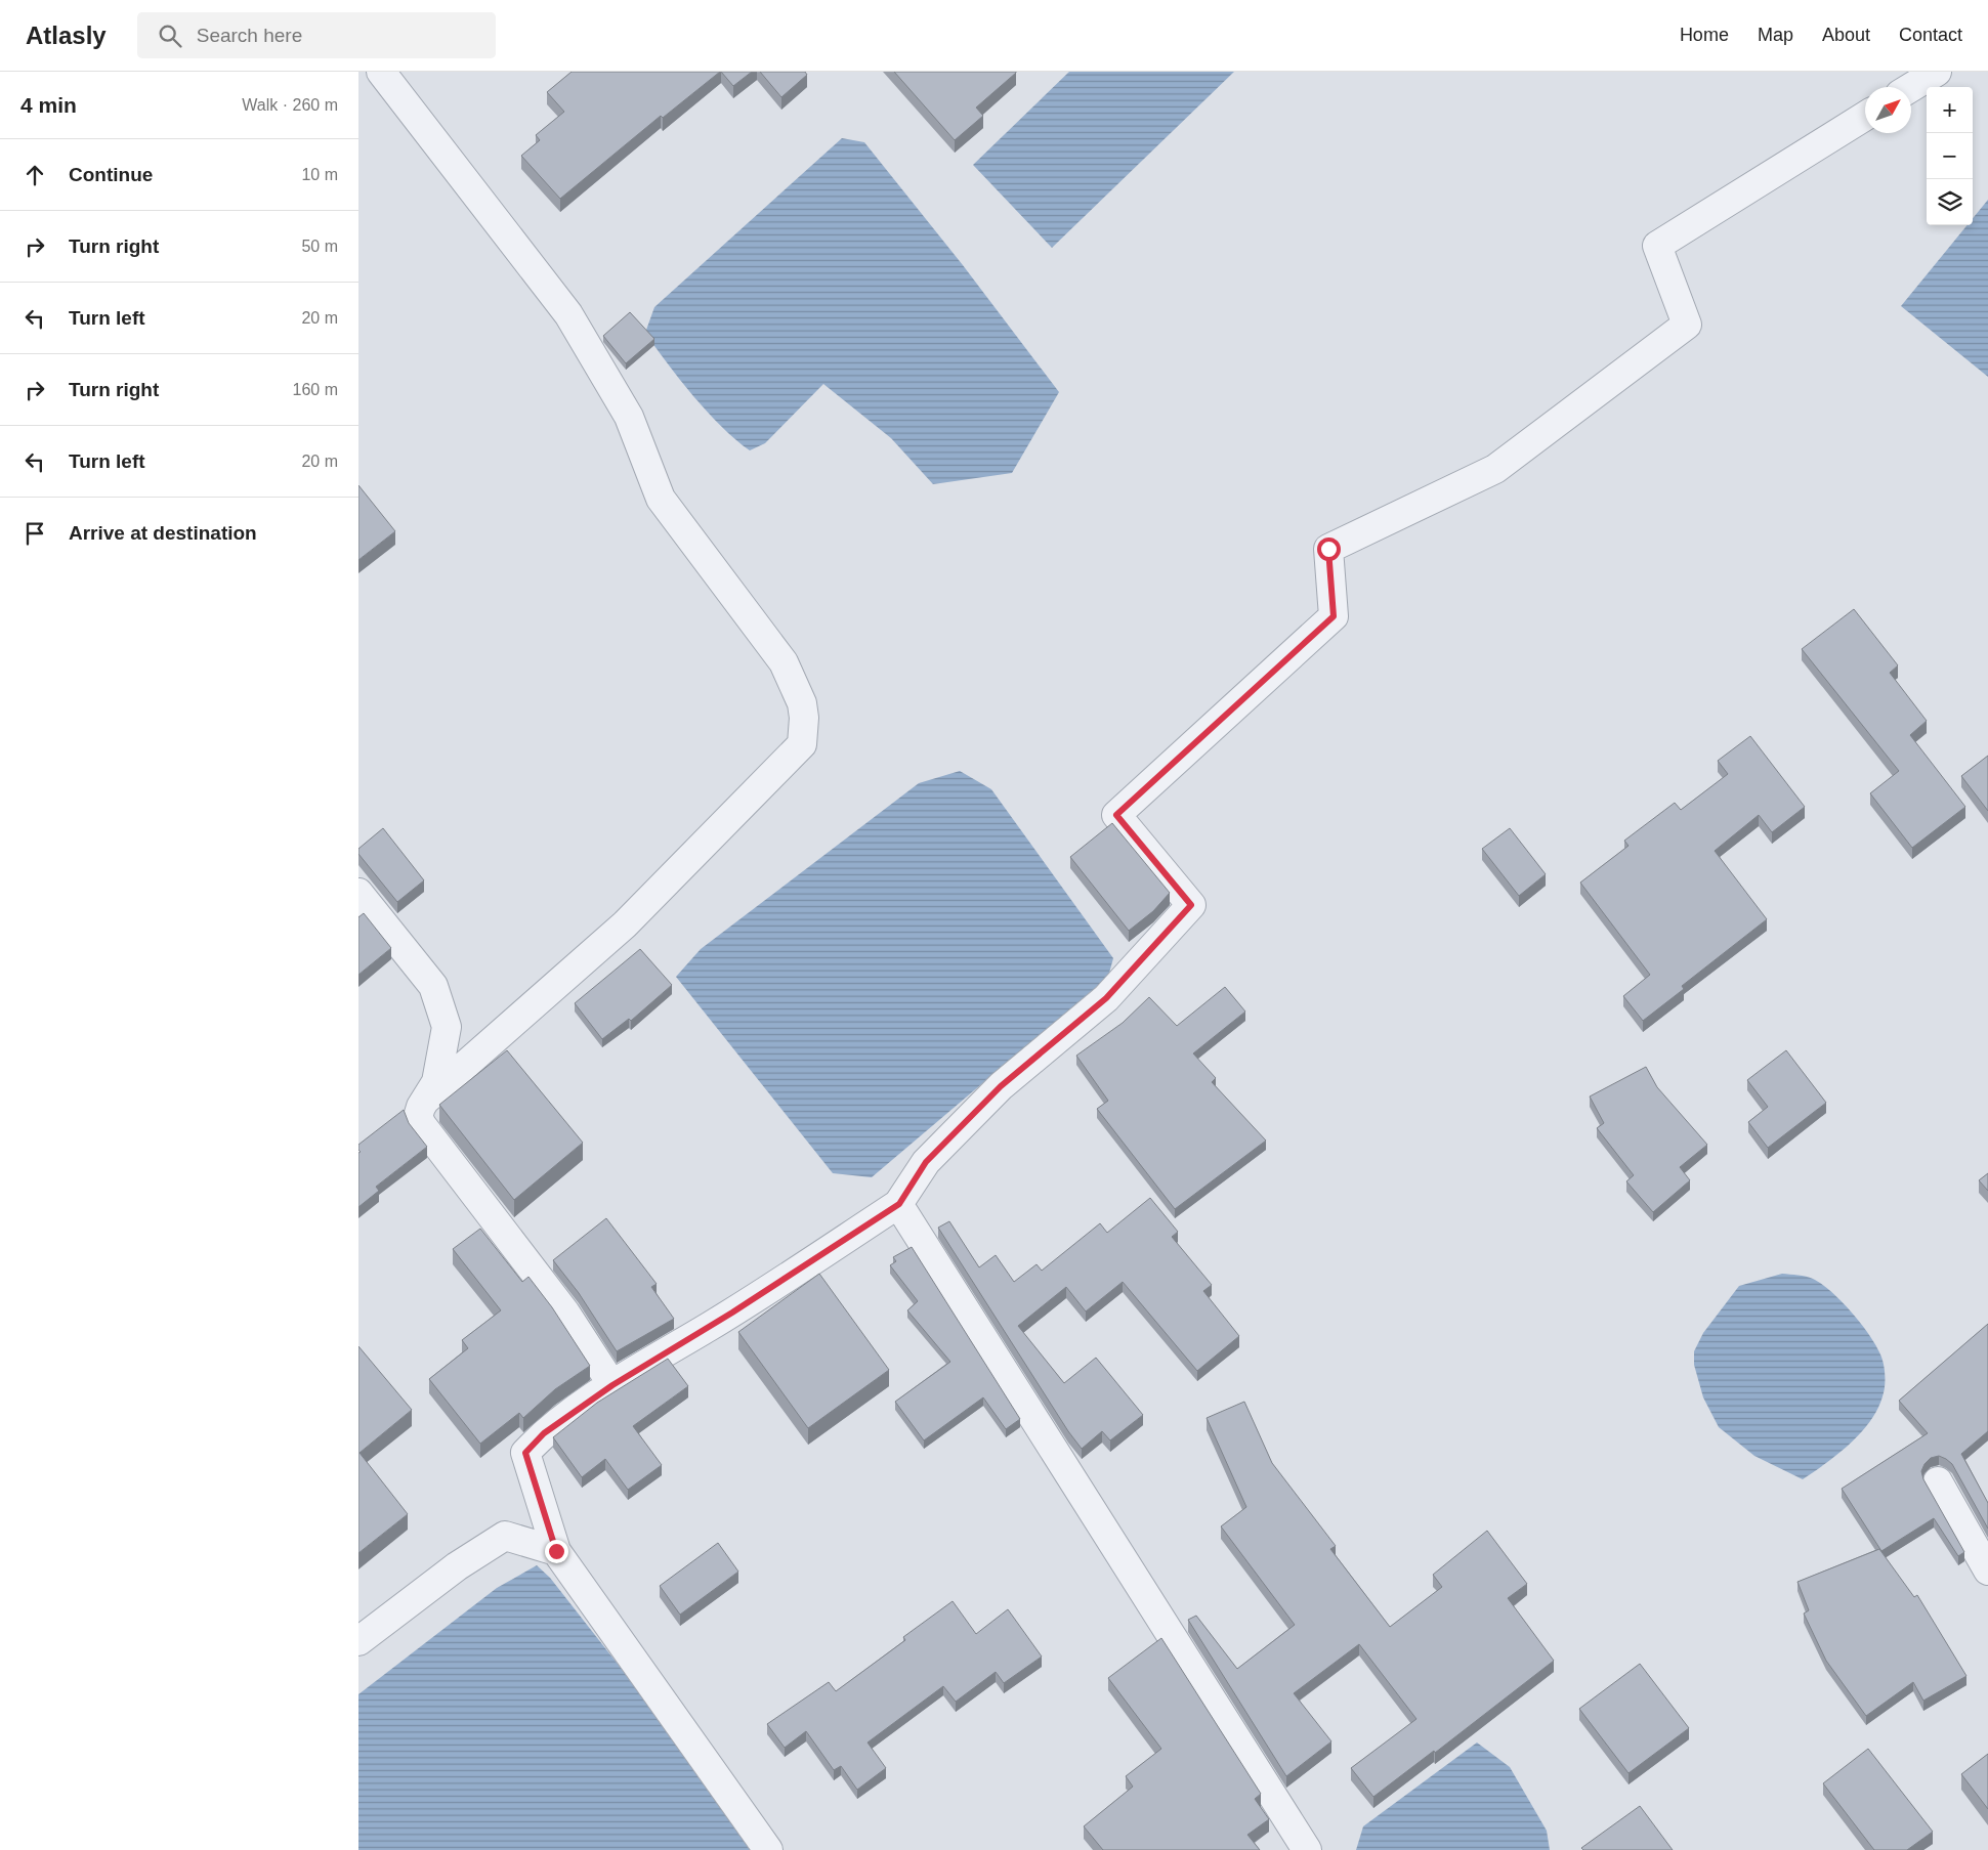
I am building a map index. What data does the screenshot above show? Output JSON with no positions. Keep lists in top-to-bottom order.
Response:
{
  "north": "top right",
  "page": {
    "header": "Atlasly",
    "search": "Search here",
    "nav": [
      "Home",
      "Map",
      "About",
      "Contact"
    ],
    "heading": ["4 min", "Walk · 260 m"],
    "map_buttons": ["+", "−"],
    "list": [
      ["Continue", "10 m"],
      ["Turn right", "50 m"],
      ["Turn left", "20 m"],
      ["Turn right", "160 m"],
      ["Turn left", "20 m"],
      "Arrive at destination"
    ]
  }
}
